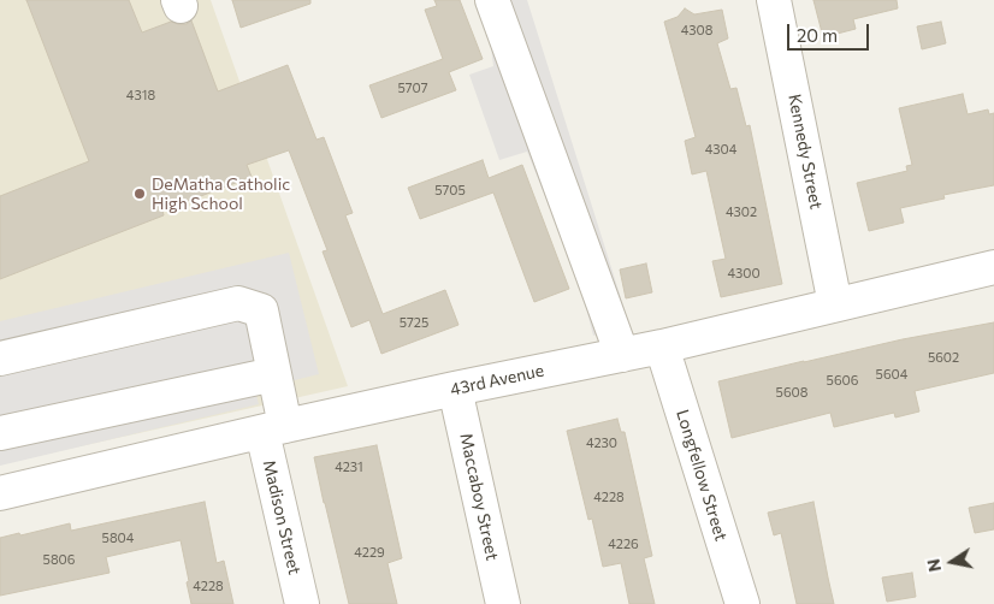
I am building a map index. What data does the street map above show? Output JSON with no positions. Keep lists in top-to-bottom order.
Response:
{
  "streets": {
    "street": [
      "Kennedy Street",
      "43rd Avenue",
      "Longfellow Street",
      "Maccaboy Street",
      "Madison Street"
    ]
  },
  "crossings": [
    ["Kennedy Street", "43rd Avenue"],
    ["43rd Avenue", "Longfellow Street"],
    ["43rd Avenue", "Maccaboy Street"],
    ["43rd Avenue", "Madison Street"]
  ],
  "places": ["DeMatha Catholic High School"],
  "house_numbers": [
    "4308",
    "5707",
    "4318",
    "4304",
    "5705",
    "4302",
    "4300",
    "5725",
    "5602",
    "5604",
    "5606",
    "5608",
    "4230",
    "4231",
    "4228",
    "5804",
    "4226",
    "4229",
    "5806",
    "4228"
  ],
  "scale_bar": "20 m",
  "north": "left"
}
